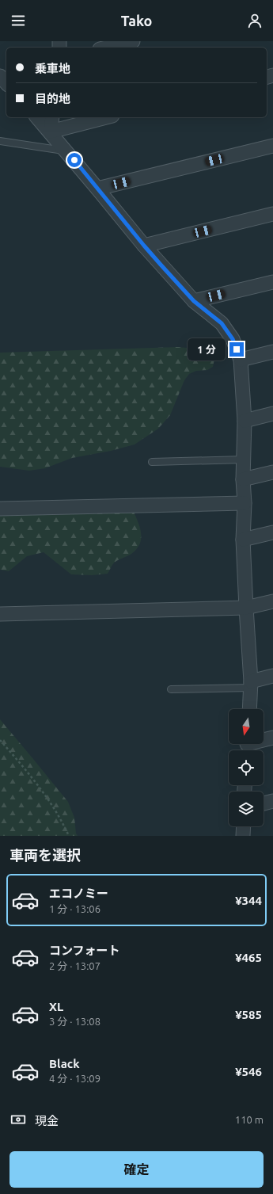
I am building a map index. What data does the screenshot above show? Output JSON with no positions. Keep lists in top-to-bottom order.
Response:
{
  "north": "bottom",
  "page": {
    "header": "Tako",
    "banner": ["乗車地", "目的地"],
    "bubble": "1 分",
    "heading": "車両を選択",
    "list": [
      {
        "name": "エコノミー",
        "note": "1 分 · 13:06",
        "value": "¥344"
      },
      {
        "name": "コンフォート",
        "note": "2 分 · 13:07",
        "value": "¥465"
      },
      {
        "name": "XL",
        "note": "3 分 · 13:08",
        "value": "¥585"
      },
      {
        "name": "Black",
        "note": "4 分 · 13:09",
        "value": "¥546"
      }
    ],
    "pay": ["現金", "110 m"],
    "buttons": "確定"
  }
}
